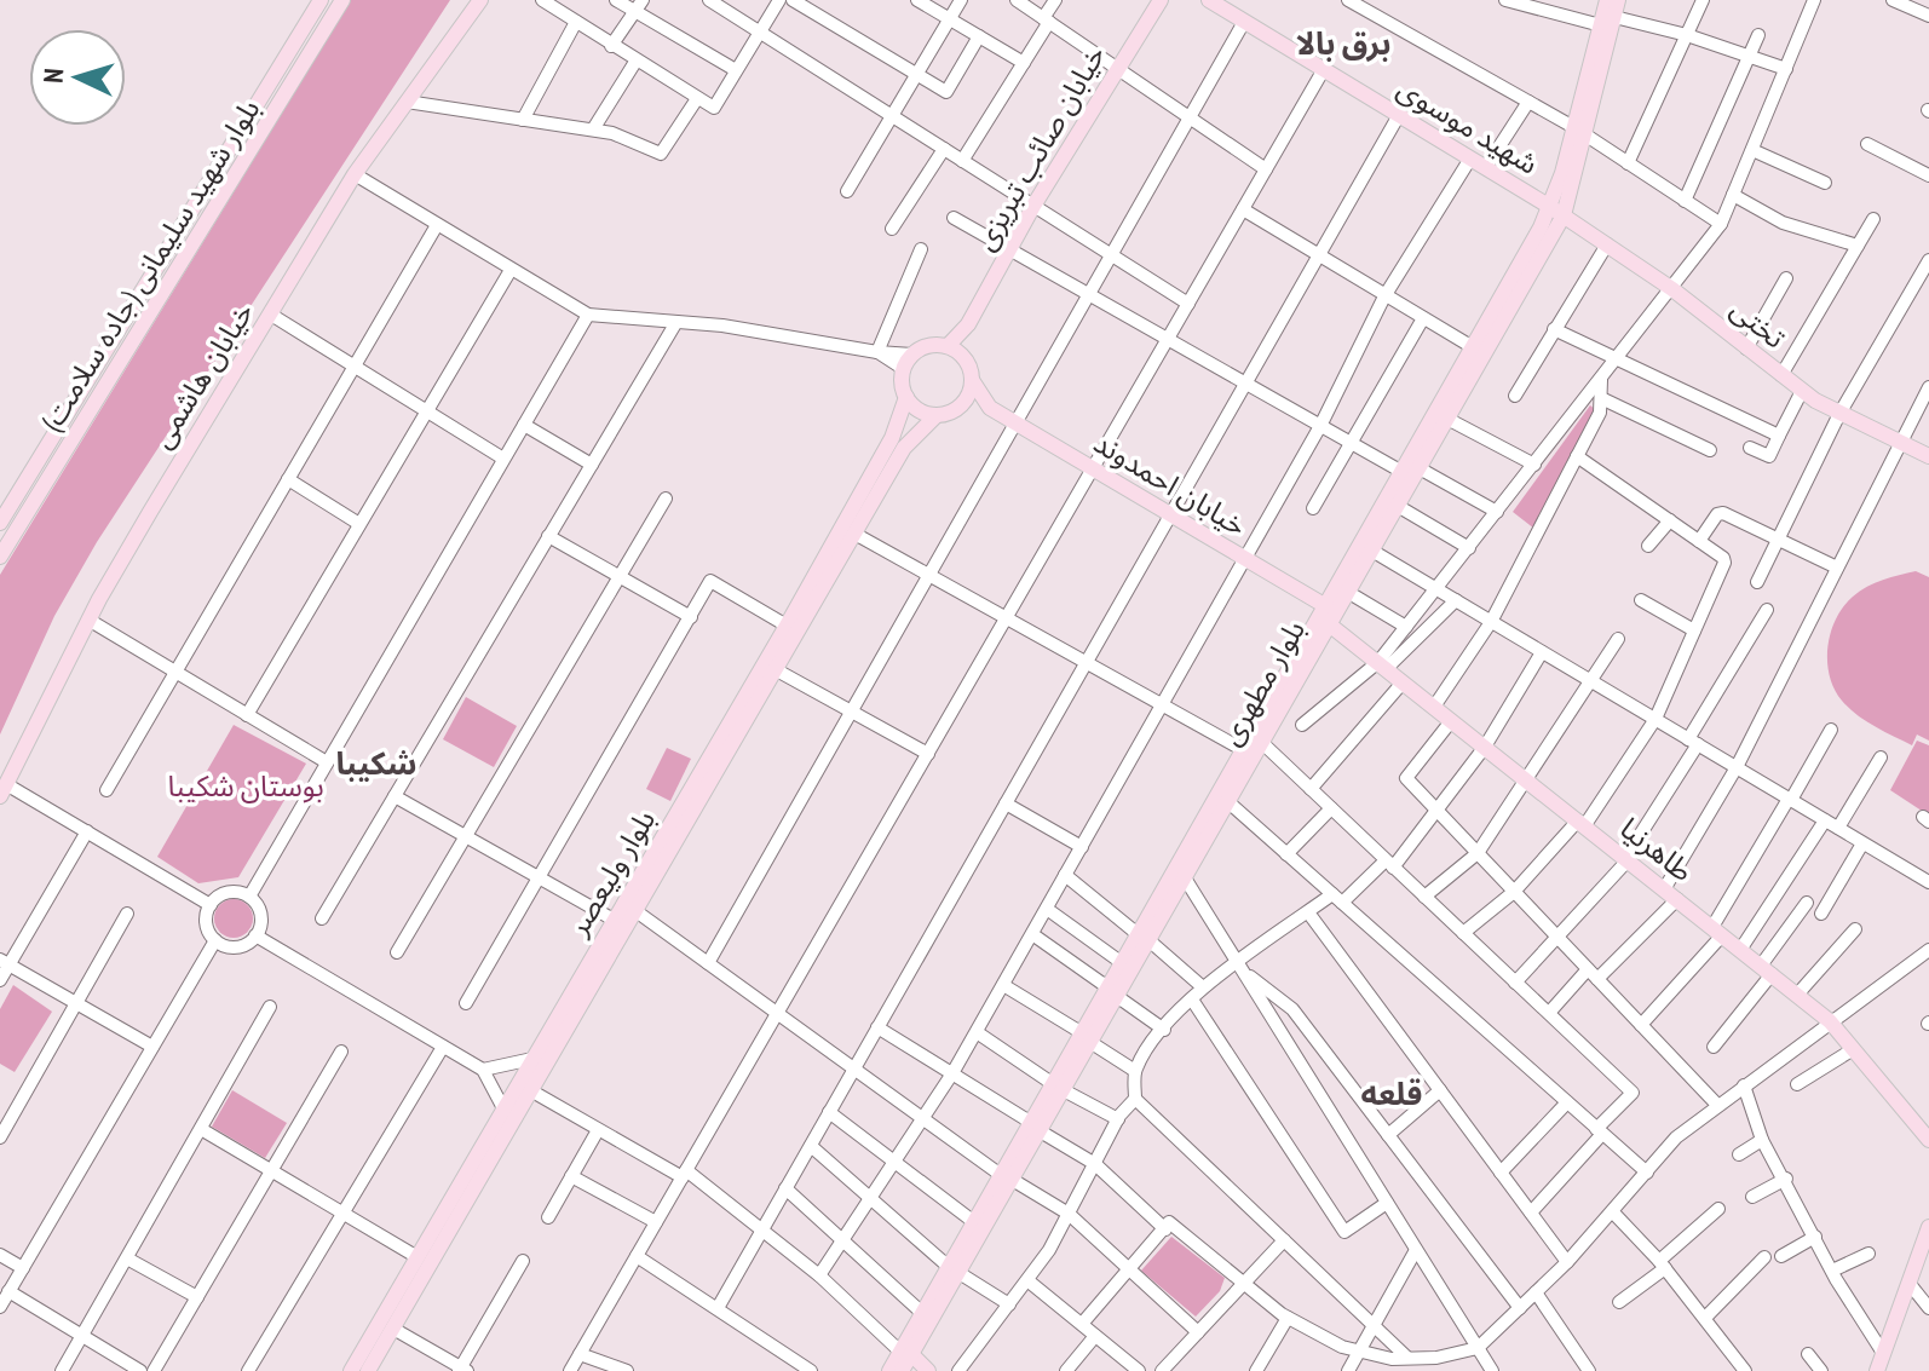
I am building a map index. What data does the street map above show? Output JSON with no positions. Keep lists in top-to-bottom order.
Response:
{
  "streets": {
    "main road": [
      "شهید موسوی",
      "خیابان صائب تبریزی",
      "بلوار شهید سلیمانی (جاده سلامت)",
      "تختی",
      "خیابان هاشمی",
      "خیابان احمدوند",
      "بلوار مطهری",
      "طاهرنیا",
      "بلوار ولیعصر"
    ]
  },
  "crossings": [
    ["شهید موسوی", "تختی"],
    ["شهید موسوی", "بلوار مطهری"],
    ["خیابان صائب تبریزی", "بلوار ولیعصر"],
    ["تختی", "بلوار مطهری"],
    ["خیابان احمدوند", "بلوار مطهری"],
    ["بلوار مطهری", "طاهرنیا"]
  ],
  "districts": ["برق بالا", "شکیبا", "قلعه"],
  "parks": ["بوستان شکیبا"],
  "north": "left"
}
